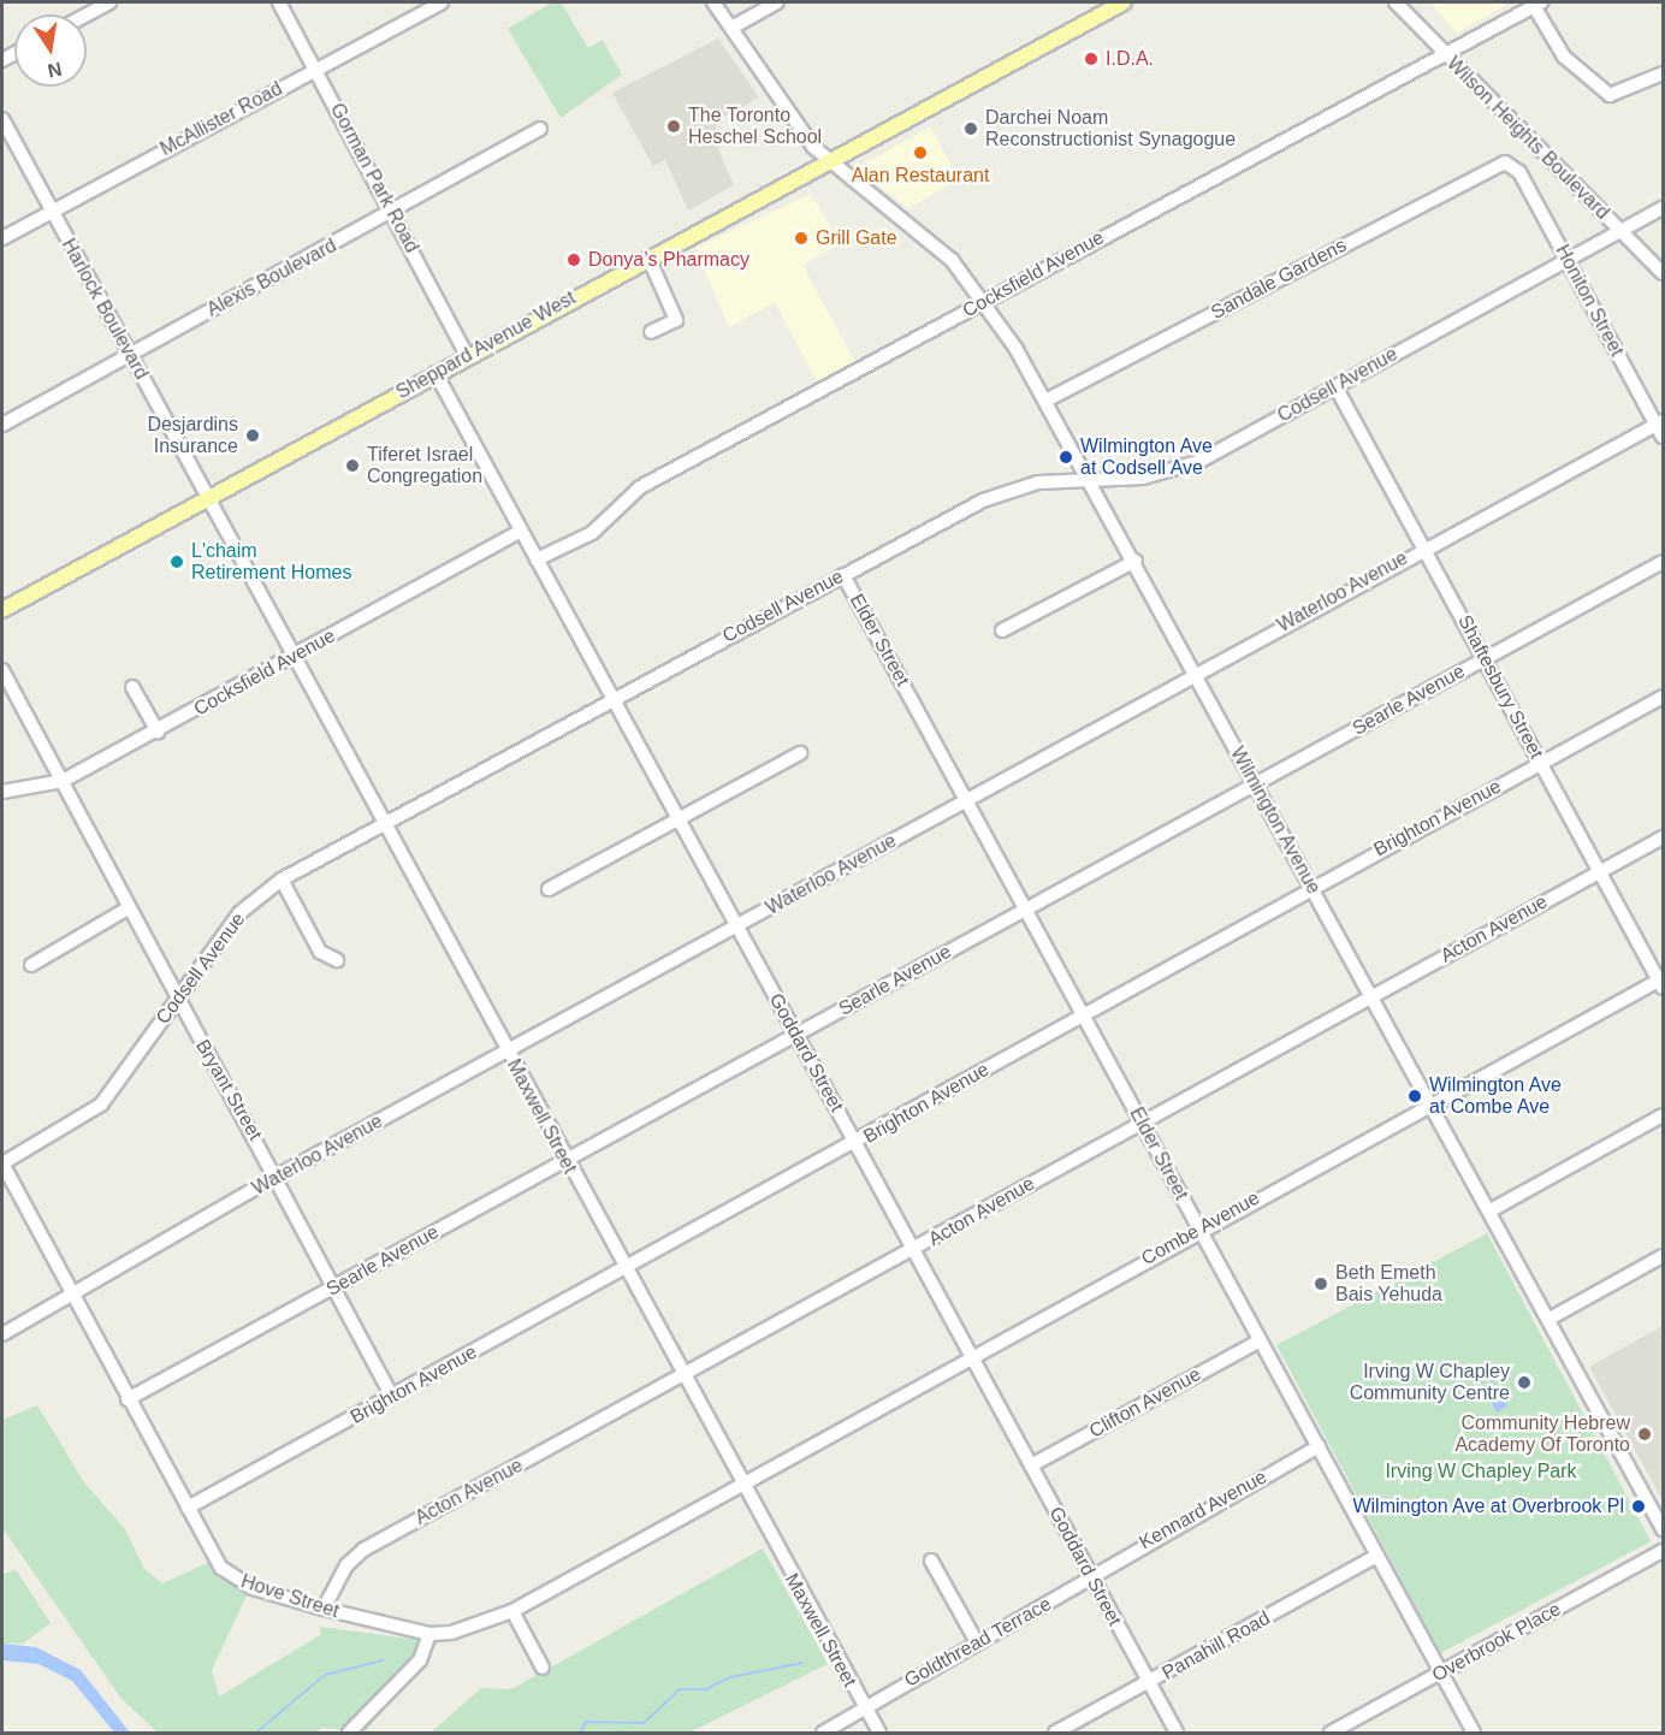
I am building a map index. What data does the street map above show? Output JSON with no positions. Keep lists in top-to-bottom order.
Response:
{
  "streets": {
    "main road": ["Sheppard Avenue West"],
    "street": [
      "McAllister Road",
      "Wilson Heights Boulevard",
      "Gorman Park Road",
      "Cocksfield Avenue",
      "Alexis Boulevard",
      "Sandale Gardens",
      "Honiton Street",
      "Harlock Boulevard",
      "Codsell Avenue",
      "Waterloo Avenue",
      "Elder Street",
      "Shaftesbury Street",
      "Searle Avenue",
      "Brighton Avenue",
      "Wilmington Avenue",
      "Acton Avenue",
      "Goddard Street",
      "Bryant Street",
      "Maxwell Street",
      "Combe Avenue",
      "Clifton Avenue",
      "Kennard Avenue",
      "Hove Street",
      "Goldthread Terrace",
      "Overbrook Place",
      "Panahill Road"
    ]
  },
  "crossings": [
    ["McAllister Road", "Gorman Park Road"],
    ["McAllister Road", "Harlock Boulevard"],
    ["Wilson Heights Boulevard", "Cocksfield Avenue"],
    ["Wilson Heights Boulevard", "Codsell Avenue"],
    ["Gorman Park Road", "Alexis Boulevard"],
    ["Gorman Park Road", "Sheppard Avenue West"],
    ["Cocksfield Avenue", "Wilmington Avenue"],
    ["Cocksfield Avenue", "Goddard Street"],
    ["Cocksfield Avenue", "Bryant Street"],
    ["Cocksfield Avenue", "Maxwell Street"],
    ["Alexis Boulevard", "Harlock Boulevard"],
    ["Sandale Gardens", "Honiton Street"],
    ["Sandale Gardens", "Wilmington Avenue"],
    ["Honiton Street", "Codsell Avenue"],
    ["Honiton Street", "Waterloo Avenue"],
    ["Harlock Boulevard", "Sheppard Avenue West"],
    ["Harlock Boulevard", "Maxwell Street"],
    ["Sheppard Avenue West", "Wilmington Avenue"],
    ["Sheppard Avenue West", "Goddard Street"],
    ["Sheppard Avenue West", "Maxwell Street"],
    ["Codsell Avenue", "Elder Street"],
    ["Codsell Avenue", "Shaftesbury Street"],
    ["Codsell Avenue", "Wilmington Avenue"],
    ["Codsell Avenue", "Goddard Street"],
    ["Codsell Avenue", "Bryant Street"],
    ["Codsell Avenue", "Maxwell Street"],
    ["Codsell Avenue", "Hove Street"],
    ["Waterloo Avenue", "Elder Street"],
    ["Waterloo Avenue", "Shaftesbury Street"],
    ["Waterloo Avenue", "Wilmington Avenue"],
    ["Waterloo Avenue", "Goddard Street"],
    ["Waterloo Avenue", "Bryant Street"],
    ["Waterloo Avenue", "Maxwell Street"],
    ["Waterloo Avenue", "Hove Street"],
    ["Elder Street", "Searle Avenue"],
    ["Elder Street", "Brighton Avenue"],
    ["Elder Street", "Acton Avenue"],
    ["Elder Street", "Combe Avenue"],
    ["Elder Street", "Clifton Avenue"],
    ["Elder Street", "Kennard Avenue"],
    ["Elder Street", "Overbrook Place"],
    ["Elder Street", "Panahill Road"],
    ["Shaftesbury Street", "Searle Avenue"],
    ["Shaftesbury Street", "Brighton Avenue"],
    ["Shaftesbury Street", "Acton Avenue"],
    ["Shaftesbury Street", "Combe Avenue"],
    ["Searle Avenue", "Wilmington Avenue"],
    ["Searle Avenue", "Goddard Street"],
    ["Searle Avenue", "Bryant Street"],
    ["Searle Avenue", "Maxwell Street"],
    ["Searle Avenue", "Hove Street"],
    ["Brighton Avenue", "Wilmington Avenue"],
    ["Brighton Avenue", "Goddard Street"],
    ["Brighton Avenue", "Bryant Street"],
    ["Brighton Avenue", "Maxwell Street"],
    ["Brighton Avenue", "Hove Street"],
    ["Wilmington Avenue", "Acton Avenue"],
    ["Wilmington Avenue", "Combe Avenue"],
    ["Acton Avenue", "Goddard Street"],
    ["Acton Avenue", "Maxwell Street"],
    ["Acton Avenue", "Hove Street"],
    ["Goddard Street", "Combe Avenue"],
    ["Goddard Street", "Clifton Avenue"],
    ["Goddard Street", "Kennard Avenue"],
    ["Goddard Street", "Goldthread Terrace"],
    ["Goddard Street", "Panahill Road"],
    ["Maxwell Street", "Combe Avenue"],
    ["Maxwell Street", "Hove Street"],
    ["Maxwell Street", "Goldthread Terrace"],
    ["Combe Avenue", "Hove Street"],
    ["Kennard Avenue", "Goldthread Terrace"]
  ],
  "parks": ["Irving W Chapley Park"],
  "places": [
    "I.D.A.",
    "The Toronto Heschel School",
    "Darchei Noam Reconstructionist Synagogue",
    "Alan Restaurant",
    "Grill Gate",
    "Donya’s Pharmacy",
    "Desjardins Insurance",
    "Wilmington Ave at Codsell Ave",
    "Tiferet Israel Congregation",
    "L'chaim Retirement Homes",
    "Wilmington Ave at Combe Ave",
    "Beth Emeth Bais Yehuda",
    "Irving W Chapley Community Centre",
    "Community Hebrew Academy Of Toronto",
    "Wilmington Ave at Overbrook Pl"
  ],
  "north": "bottom"
}
